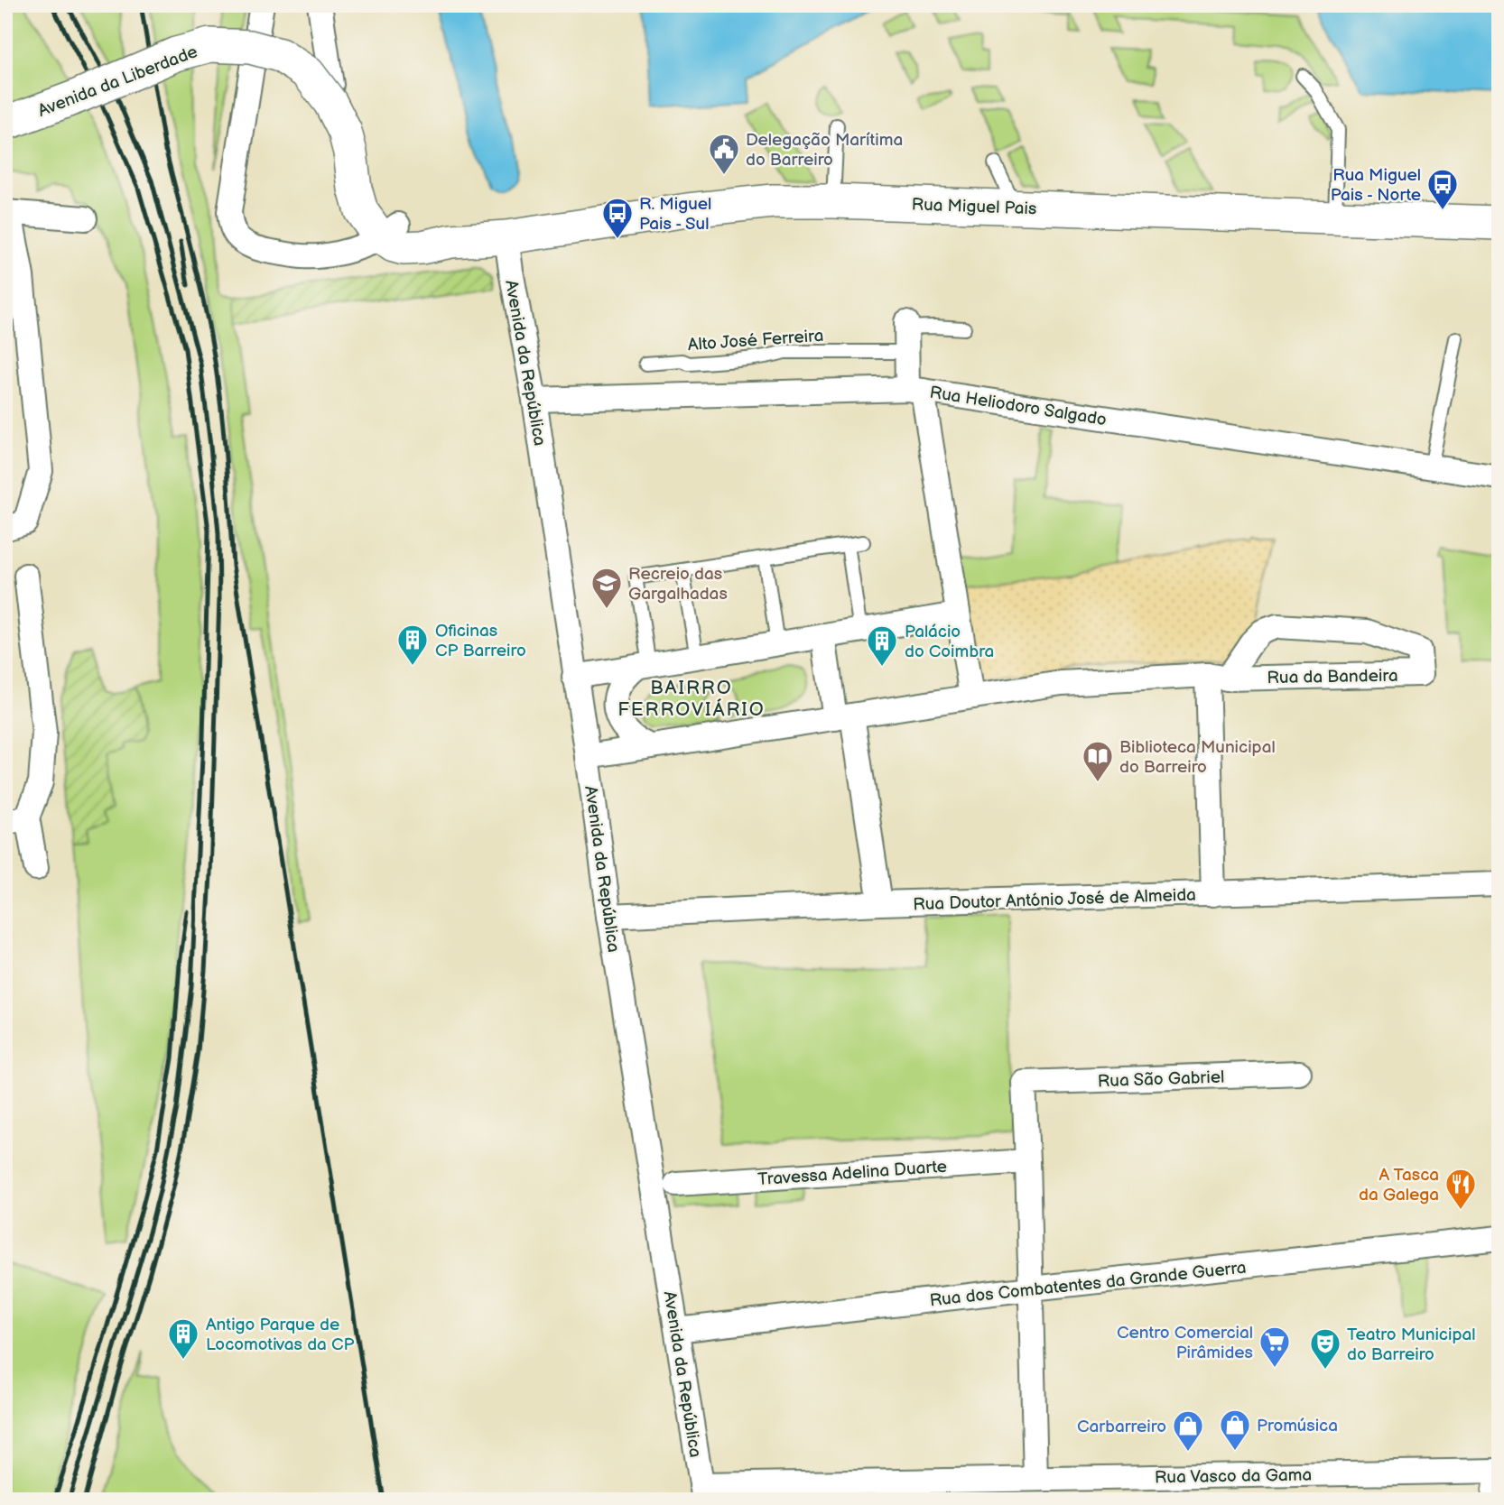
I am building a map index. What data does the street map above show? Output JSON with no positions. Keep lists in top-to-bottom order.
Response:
{
  "streets": {
    "street": [
      "Avenida da Liberdade",
      "Rua Miguel Pais",
      "Avenida da República",
      "Rua Heliodoro Salgado",
      "Rua da Bandeira",
      "Rua Doutor António José de Almeida",
      "Rua São Gabriel",
      "Travessa Adelina Duarte",
      "Rua dos Combatentes da Grande Guerra",
      "Rua Vasco da Gama"
    ],
    "lane": ["Alto José Ferreira"]
  },
  "crossings": [
    ["Avenida da Liberdade", "Rua Miguel Pais"],
    ["Rua Miguel Pais", "Avenida da República"],
    ["Avenida da República", "Rua Heliodoro Salgado"],
    ["Avenida da República", "Rua da Bandeira"],
    ["Avenida da República", "Rua Doutor António José de Almeida"],
    ["Avenida da República", "Rua dos Combatentes da Grande Guerra"],
    ["Avenida da República", "Rua Vasco da Gama"],
    ["Rua São Gabriel", "Travessa Adelina Duarte"]
  ],
  "districts": ["BAIRRO FERROVIÁRIO"],
  "places": {
    "public building": ["Delegação Marítima do Barreiro"],
    "bus stop": ["Rua Miguel Pais - Norte", "R. Miguel Pais - Sul"],
    "school or university": ["Recreio das Gargalhadas"],
    "building": ["Oficinas CP Barreiro", "Palácio do Coimbra", "Antigo Parque de Locomotivas da CP"],
    "library": ["Biblioteca Municipal do Barreiro"],
    "restaurant": ["A Tasca da Galega"],
    "supermarket": ["Centro Comercial Pirâmides"],
    "theatre": ["Teatro Municipal do Barreiro"],
    "shop": ["Promúsica", "Carbarreiro"]
  }
}
